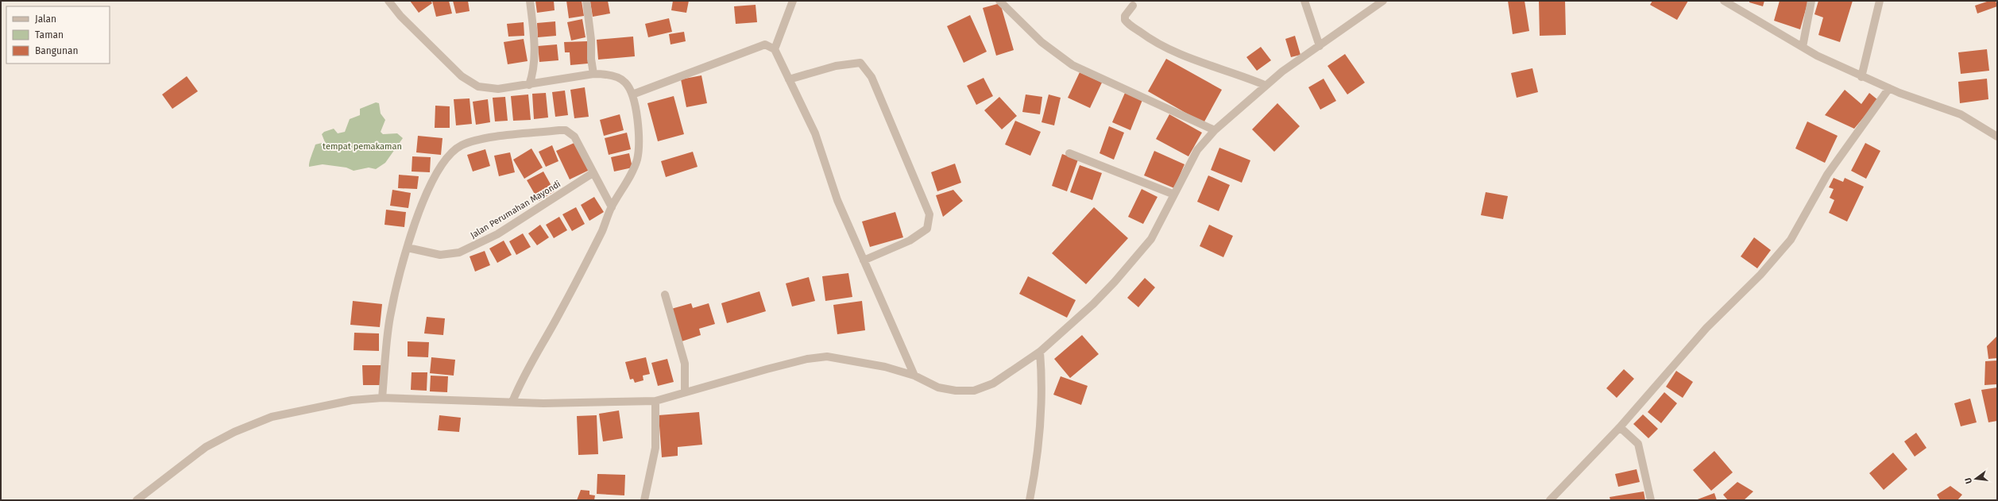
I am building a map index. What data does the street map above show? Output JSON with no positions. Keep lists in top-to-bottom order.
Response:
{
  "streets": {
    "street": ["Jalan Perumahan Mayondi"]
  },
  "parks": ["tempat pemakaman"],
  "legend": ["Jalan", "Taman", "Bangunan"],
  "north": "left"
}
